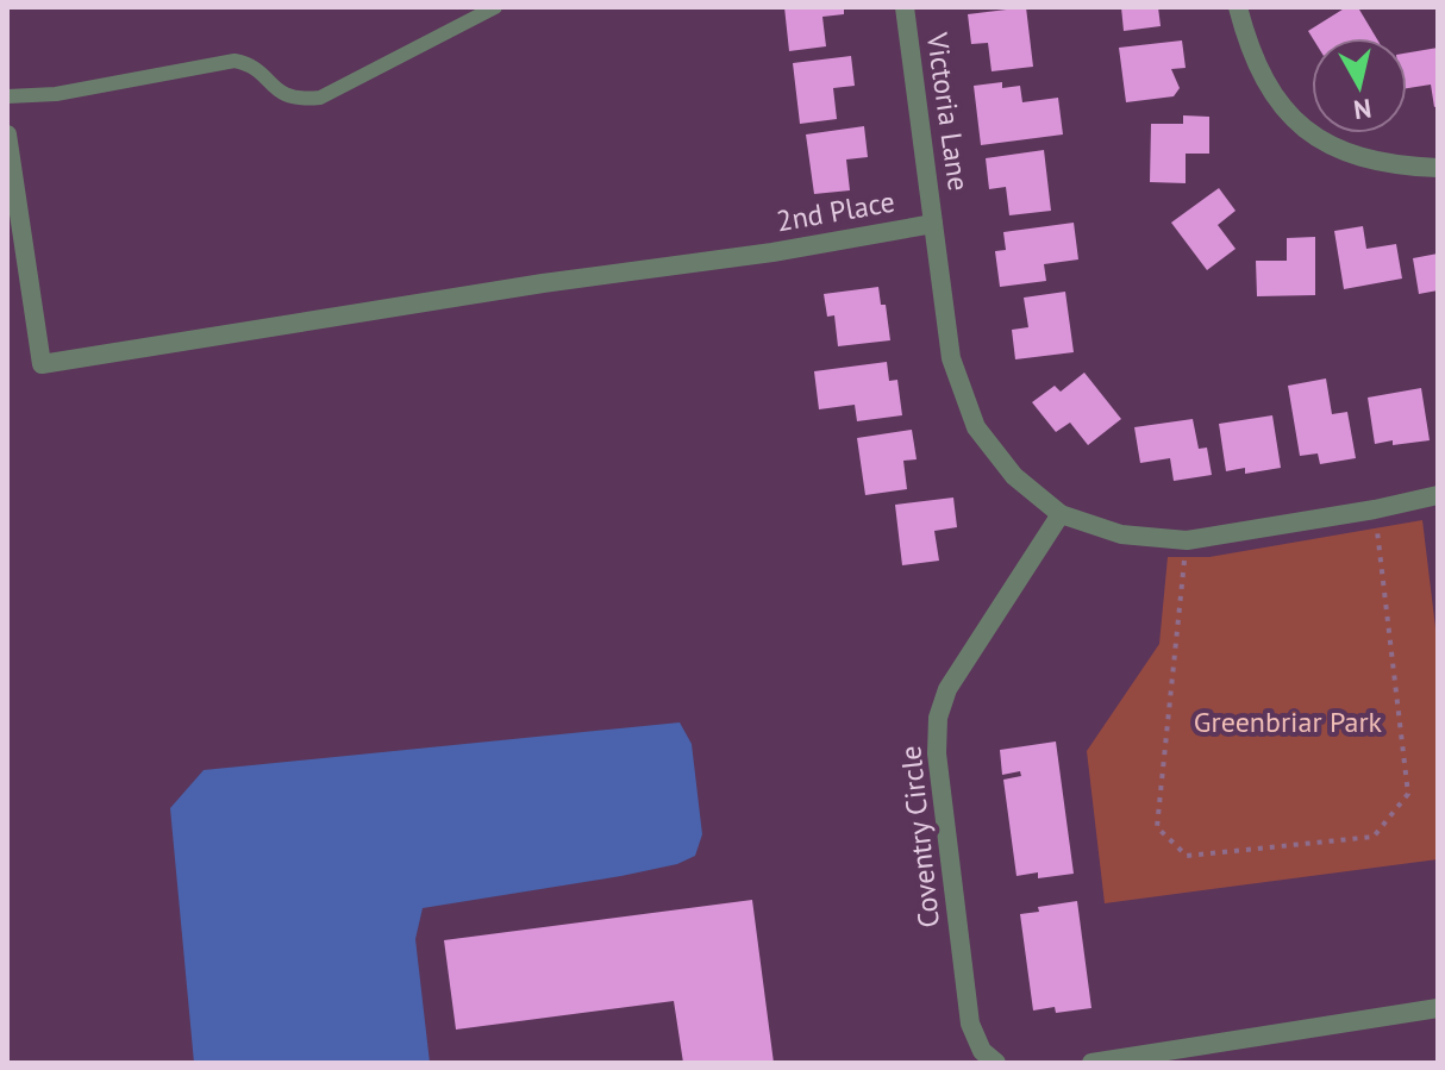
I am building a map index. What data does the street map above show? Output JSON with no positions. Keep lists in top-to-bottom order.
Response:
{
  "streets": {
    "street": ["Victoria Lane", "2nd Place", "Coventry Circle"]
  },
  "crossings": [
    ["Victoria Lane", "2nd Place"],
    ["2nd Place", "Coventry Circle"]
  ],
  "parks": ["Greenbriar Park"],
  "north": "bottom"
}
